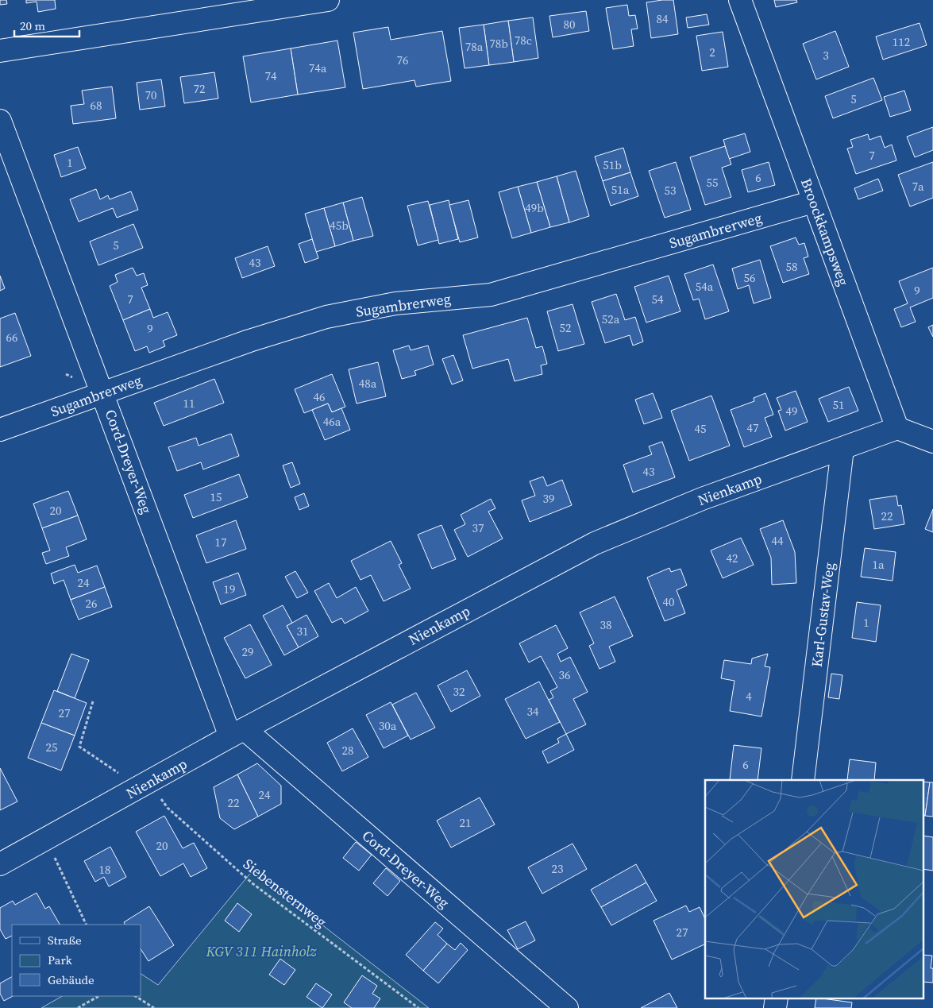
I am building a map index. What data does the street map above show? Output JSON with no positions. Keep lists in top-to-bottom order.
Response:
{
  "streets": {
    "street": [
      "Sugambrerweg",
      "Broockkampsweg",
      "Cord-Dreyer-Weg",
      "Nienkamp",
      "Karl-Gustav-Weg"
    ],
    "path": ["Siebensternweg"]
  },
  "crossings": [
    ["Sugambrerweg", "Broockkampsweg"],
    ["Sugambrerweg", "Cord-Dreyer-Weg"],
    ["Broockkampsweg", "Nienkamp"],
    ["Cord-Dreyer-Weg", "Nienkamp"],
    ["Nienkamp", "Karl-Gustav-Weg"],
    ["Nienkamp", "Siebensternweg"]
  ],
  "parks": ["KGV 311 Hainholz"],
  "house_numbers": [
    "84",
    "80",
    "78c",
    "112",
    "78b",
    "78a",
    "2",
    "3",
    "76",
    "74a",
    "74",
    "72",
    "70",
    "5",
    "68",
    "7",
    "1",
    "51b",
    "6",
    "55",
    "7a",
    "51a",
    "53",
    "49b",
    "45b",
    "5",
    "43",
    "58",
    "56",
    "54a",
    "9",
    "7",
    "54",
    "52a",
    "52",
    "9",
    "66",
    "48a",
    "46",
    "11",
    "51",
    "49",
    "46a",
    "47",
    "45",
    "43",
    "15",
    "39",
    "20",
    "22",
    "37",
    "44",
    "17",
    "42",
    "1a",
    "24",
    "19",
    "40",
    "26",
    "1",
    "38",
    "31",
    "29",
    "36",
    "32",
    "4",
    "34",
    "27",
    "30a",
    "25",
    "28",
    "6",
    "24",
    "22",
    "21",
    "20",
    "23",
    "18",
    "27"
  ],
  "legend": ["Straße", "Park", "Gebäude"],
  "scale_bar": "20 m"
}
